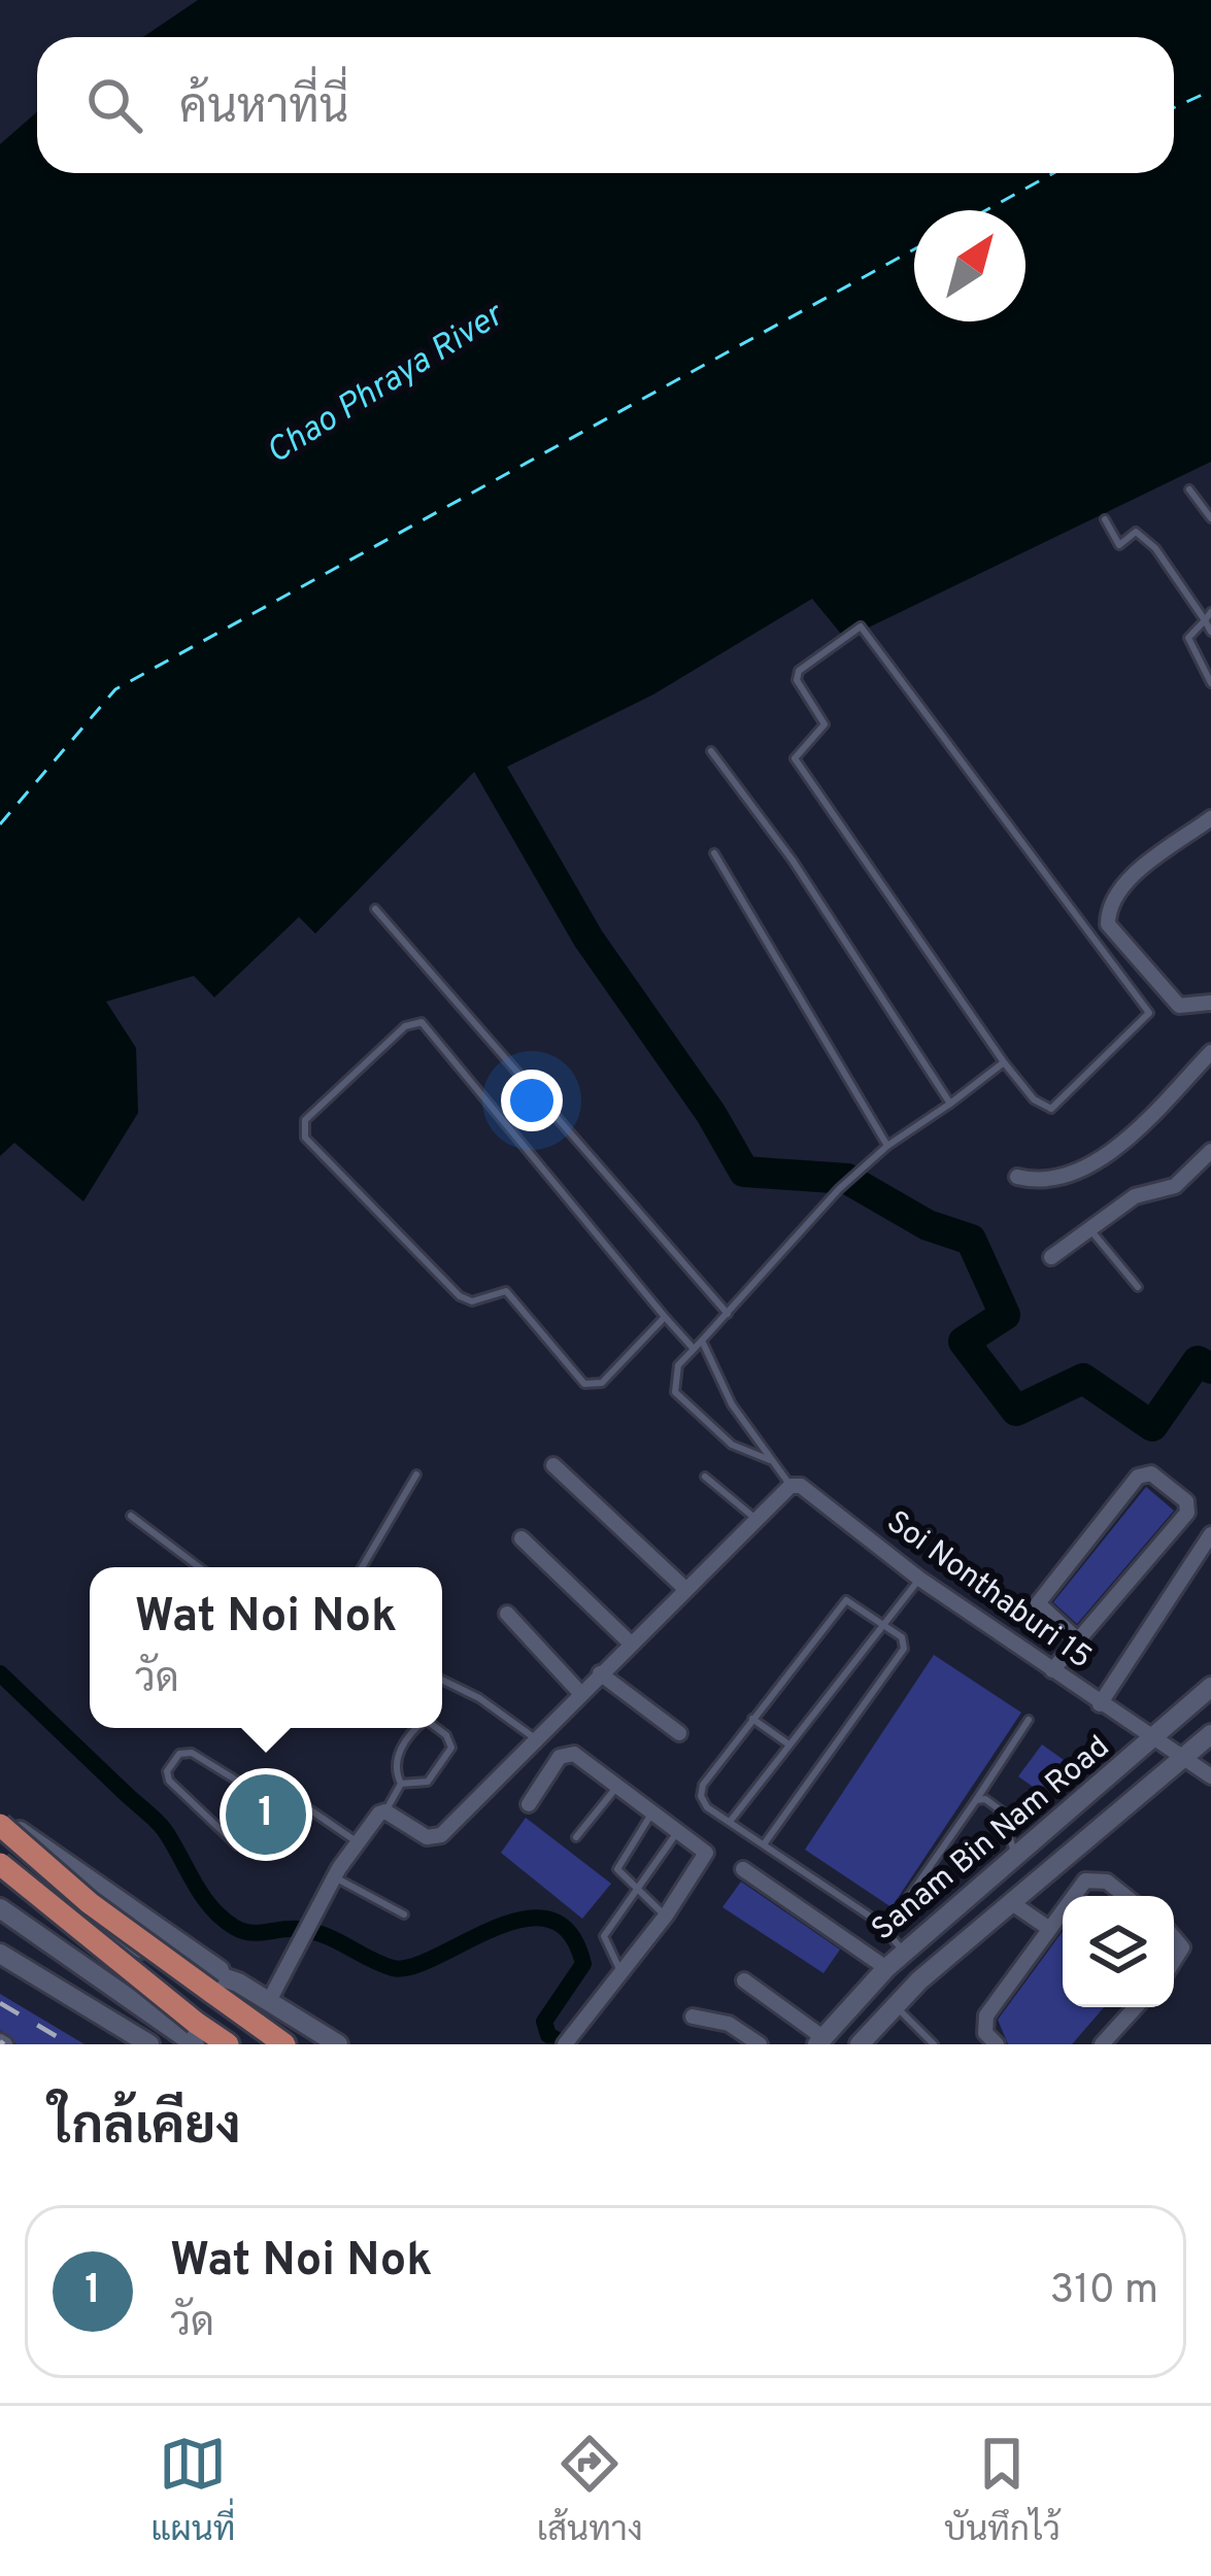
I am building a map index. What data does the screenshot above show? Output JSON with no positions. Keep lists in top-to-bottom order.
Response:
{
  "streets": {
    "main road": ["Sanam Bin Nam Road"],
    "street": ["Soi Nonthaburi 15"]
  },
  "crossings": [
    ["Soi Nonthaburi 15", "Sanam Bin Nam Road"]
  ],
  "water": ["Chao Phraya River"],
  "north": "top right",
  "page": {
    "search": "ค้นหาที่นี่",
    "popup": ["Wat Noi Nok", "วัด"],
    "pins": "1",
    "heading": "ใกล้เคียง",
    "list": [
      {
        "mark": "1",
        "name": "Wat Noi Nok",
        "note": "วัด",
        "value": "310 m"
      }
    ],
    "nav": ["แผนที่", "เส้นทาง", "บันทึกไว้"]
  }
}
